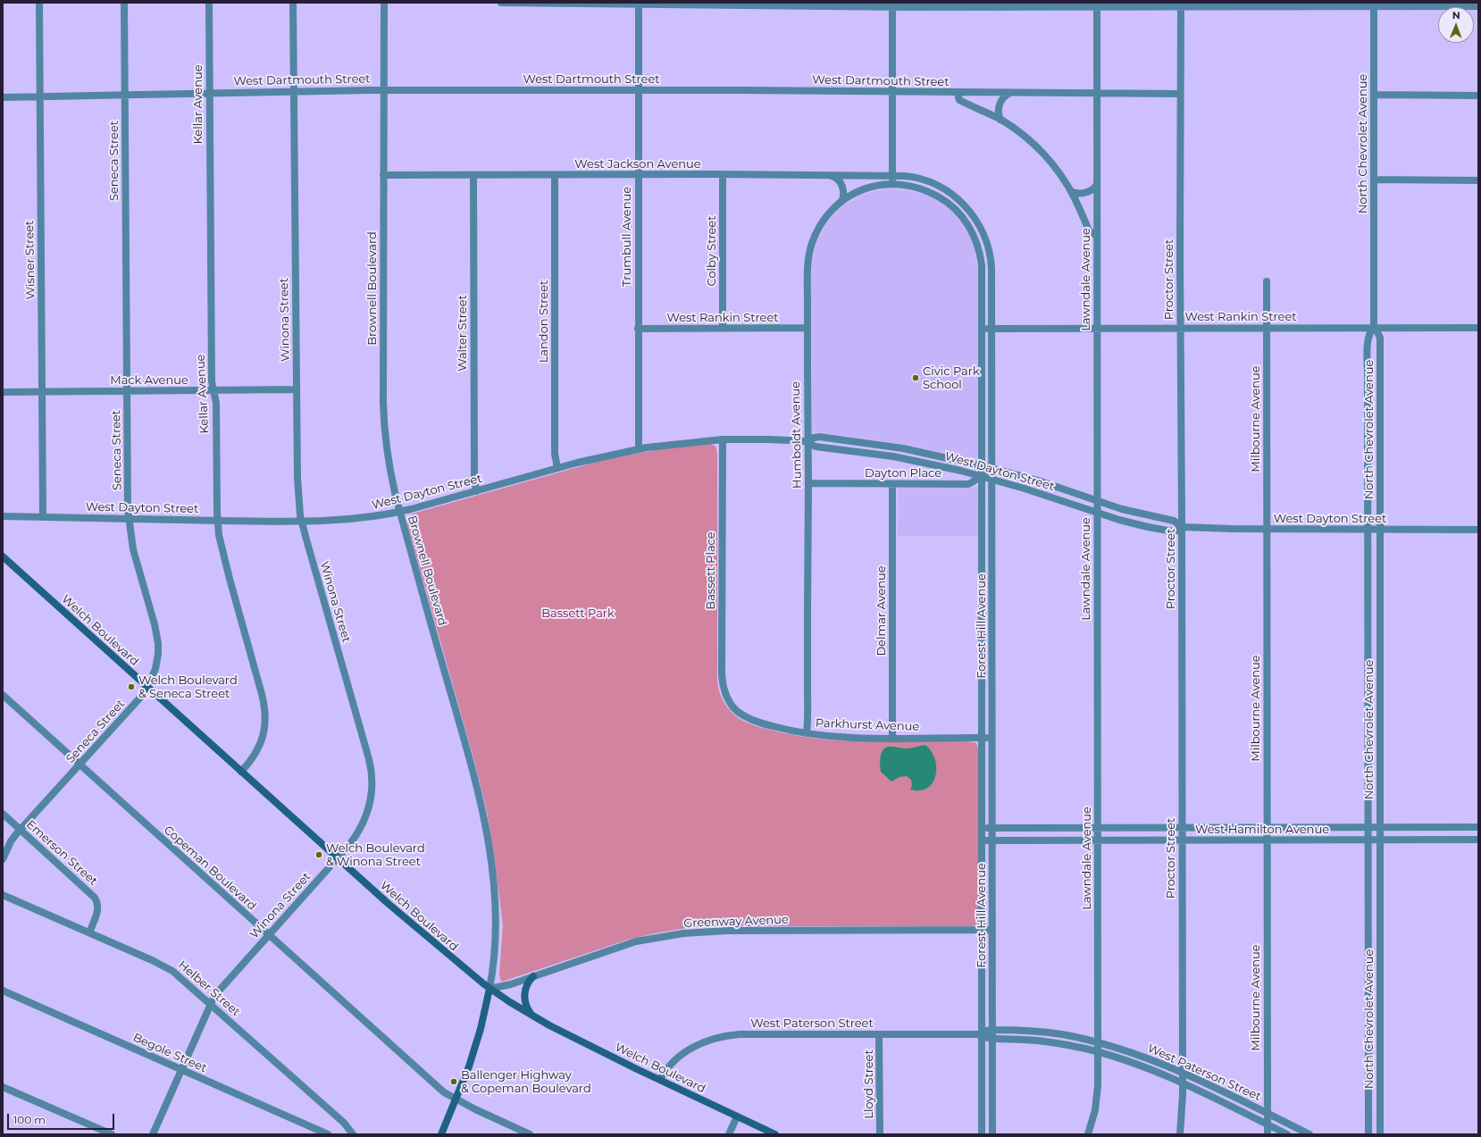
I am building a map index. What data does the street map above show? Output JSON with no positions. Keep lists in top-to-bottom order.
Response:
{
  "streets": {
    "main road": ["Welch Boulevard"],
    "street": [
      "West Dartmouth Street",
      "Kellar Avenue",
      "North Chevrolet Avenue",
      "Seneca Street",
      "West Jackson Avenue",
      "Trumbull Avenue",
      "Colby Street",
      "Wisner Street",
      "Lawndale Avenue",
      "Proctor Street",
      "Brownell Boulevard",
      "West Rankin Street",
      "Winona Street",
      "Landon Street",
      "Walter Street",
      "Mack Avenue",
      "Milbourne Avenue",
      "Humboldt Avenue",
      "West Dayton Street",
      "Dayton Place",
      "Bassett Place",
      "Delmar Avenue",
      "Forest Hill Avenue",
      "Parkhurst Avenue",
      "West Hamilton Avenue",
      "Emerson Street",
      "Copeman Boulevard",
      "Greenway Avenue",
      "Helber Street",
      "West Paterson Street",
      "Begole Street",
      "Lloyd Street"
    ]
  },
  "crossings": [
    ["West Dartmouth Street", "Kellar Avenue"],
    ["West Dartmouth Street", "Seneca Street"],
    ["West Dartmouth Street", "Trumbull Avenue"],
    ["West Dartmouth Street", "Wisner Street"],
    ["West Dartmouth Street", "Lawndale Avenue"],
    ["West Dartmouth Street", "Proctor Street"],
    ["West Dartmouth Street", "Brownell Boulevard"],
    ["West Dartmouth Street", "Winona Street"],
    ["Kellar Avenue", "Mack Avenue"],
    ["Kellar Avenue", "West Dayton Street"],
    ["Kellar Avenue", "Welch Boulevard"],
    ["North Chevrolet Avenue", "West Rankin Street"],
    ["North Chevrolet Avenue", "West Dayton Street"],
    ["North Chevrolet Avenue", "West Hamilton Avenue"],
    ["Seneca Street", "Mack Avenue"],
    ["Seneca Street", "West Dayton Street"],
    ["Seneca Street", "Welch Boulevard"],
    ["Seneca Street", "Emerson Street"],
    ["Seneca Street", "Copeman Boulevard"],
    ["West Jackson Avenue", "Trumbull Avenue"],
    ["West Jackson Avenue", "Colby Street"],
    ["West Jackson Avenue", "Brownell Boulevard"],
    ["West Jackson Avenue", "Landon Street"],
    ["West Jackson Avenue", "Walter Street"],
    ["West Jackson Avenue", "Forest Hill Avenue"],
    ["Trumbull Avenue", "West Rankin Street"],
    ["Trumbull Avenue", "West Dayton Street"],
    ["Colby Street", "West Rankin Street"],
    ["Wisner Street", "Mack Avenue"],
    ["Wisner Street", "West Dayton Street"],
    ["Lawndale Avenue", "West Rankin Street"],
    ["Lawndale Avenue", "West Dayton Street"],
    ["Lawndale Avenue", "West Hamilton Avenue"],
    ["Lawndale Avenue", "West Paterson Street"],
    ["Proctor Street", "West Rankin Street"],
    ["Proctor Street", "West Dayton Street"],
    ["Proctor Street", "West Hamilton Avenue"],
    ["Proctor Street", "West Paterson Street"],
    ["Brownell Boulevard", "West Dayton Street"],
    ["Brownell Boulevard", "Welch Boulevard"],
    ["Brownell Boulevard", "Greenway Avenue"],
    ["West Rankin Street", "Milbourne Avenue"],
    ["West Rankin Street", "Humboldt Avenue"],
    ["West Rankin Street", "Forest Hill Avenue"],
    ["Winona Street", "Mack Avenue"],
    ["Winona Street", "West Dayton Street"],
    ["Winona Street", "Welch Boulevard"],
    ["Winona Street", "Copeman Boulevard"],
    ["Winona Street", "Helber Street"],
    ["Winona Street", "Begole Street"],
    ["Landon Street", "West Dayton Street"],
    ["Walter Street", "West Dayton Street"],
    ["Milbourne Avenue", "West Dayton Street"],
    ["Milbourne Avenue", "West Hamilton Avenue"],
    ["Milbourne Avenue", "West Paterson Street"],
    ["Humboldt Avenue", "West Dayton Street"],
    ["Humboldt Avenue", "Dayton Place"],
    ["Humboldt Avenue", "Forest Hill Avenue"],
    ["Humboldt Avenue", "Parkhurst Avenue"],
    ["West Dayton Street", "Dayton Place"],
    ["West Dayton Street", "Bassett Place"],
    ["West Dayton Street", "Forest Hill Avenue"],
    ["Dayton Place", "Delmar Avenue"],
    ["Dayton Place", "Forest Hill Avenue"],
    ["Bassett Place", "Parkhurst Avenue"],
    ["Delmar Avenue", "Parkhurst Avenue"],
    ["Forest Hill Avenue", "Parkhurst Avenue"],
    ["Forest Hill Avenue", "West Hamilton Avenue"],
    ["Forest Hill Avenue", "Greenway Avenue"],
    ["Forest Hill Avenue", "West Paterson Street"],
    ["Welch Boulevard", "Greenway Avenue"],
    ["Welch Boulevard", "West Paterson Street"],
    ["Emerson Street", "Helber Street"],
    ["West Paterson Street", "Lloyd Street"]
  ],
  "parks": ["Bassett Park"],
  "places": [
    "Civic Park School",
    "Welch Boulevard & Seneca Street",
    "Welch Boulevard & Winona Street",
    "Ballenger Highway & Copeman Boulevard"
  ],
  "scale_bar": "100 m",
  "north": "top"
}
